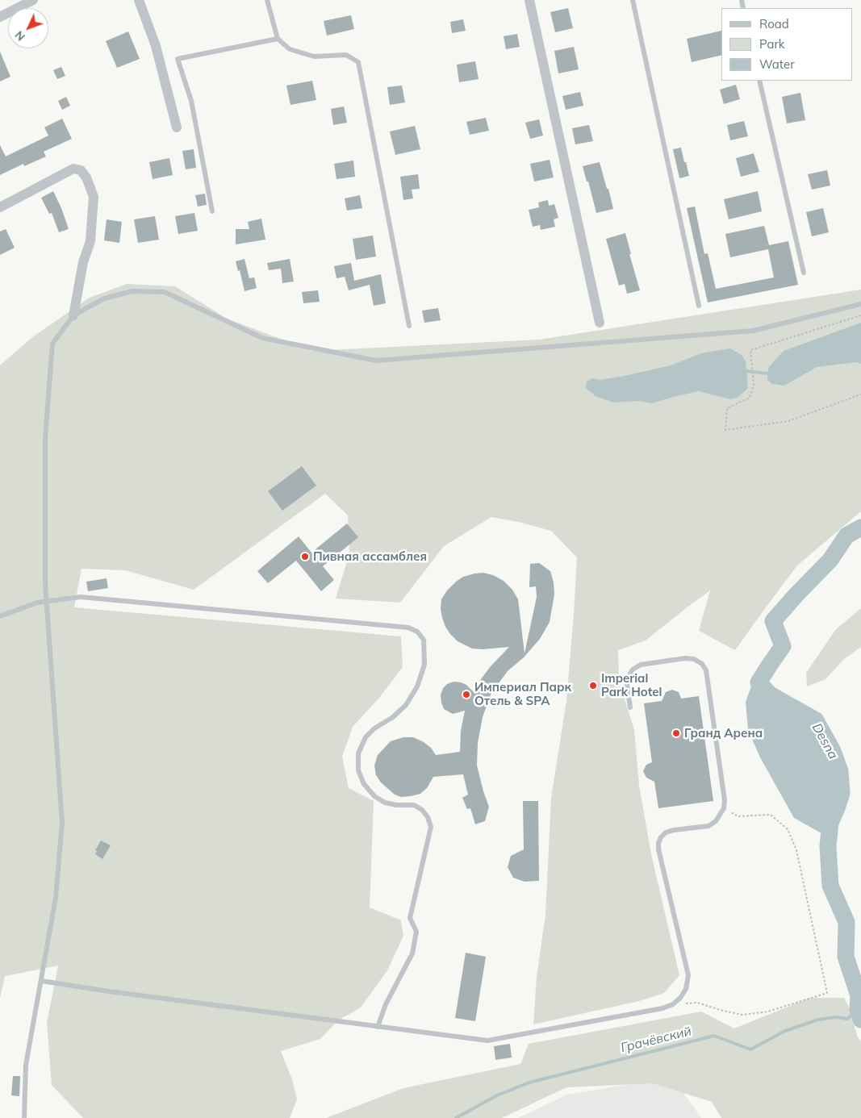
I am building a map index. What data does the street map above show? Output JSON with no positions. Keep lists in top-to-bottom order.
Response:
{
  "water": ["Desna", "Грачёвский"],
  "places": [
    "Пивная ассамблея",
    "Imperial Park Hotel",
    "Империал Парк Отель & SPA",
    "Гранд Арена"
  ],
  "legend": ["Road", "Park", "Water"],
  "north": "bottom left"
}
